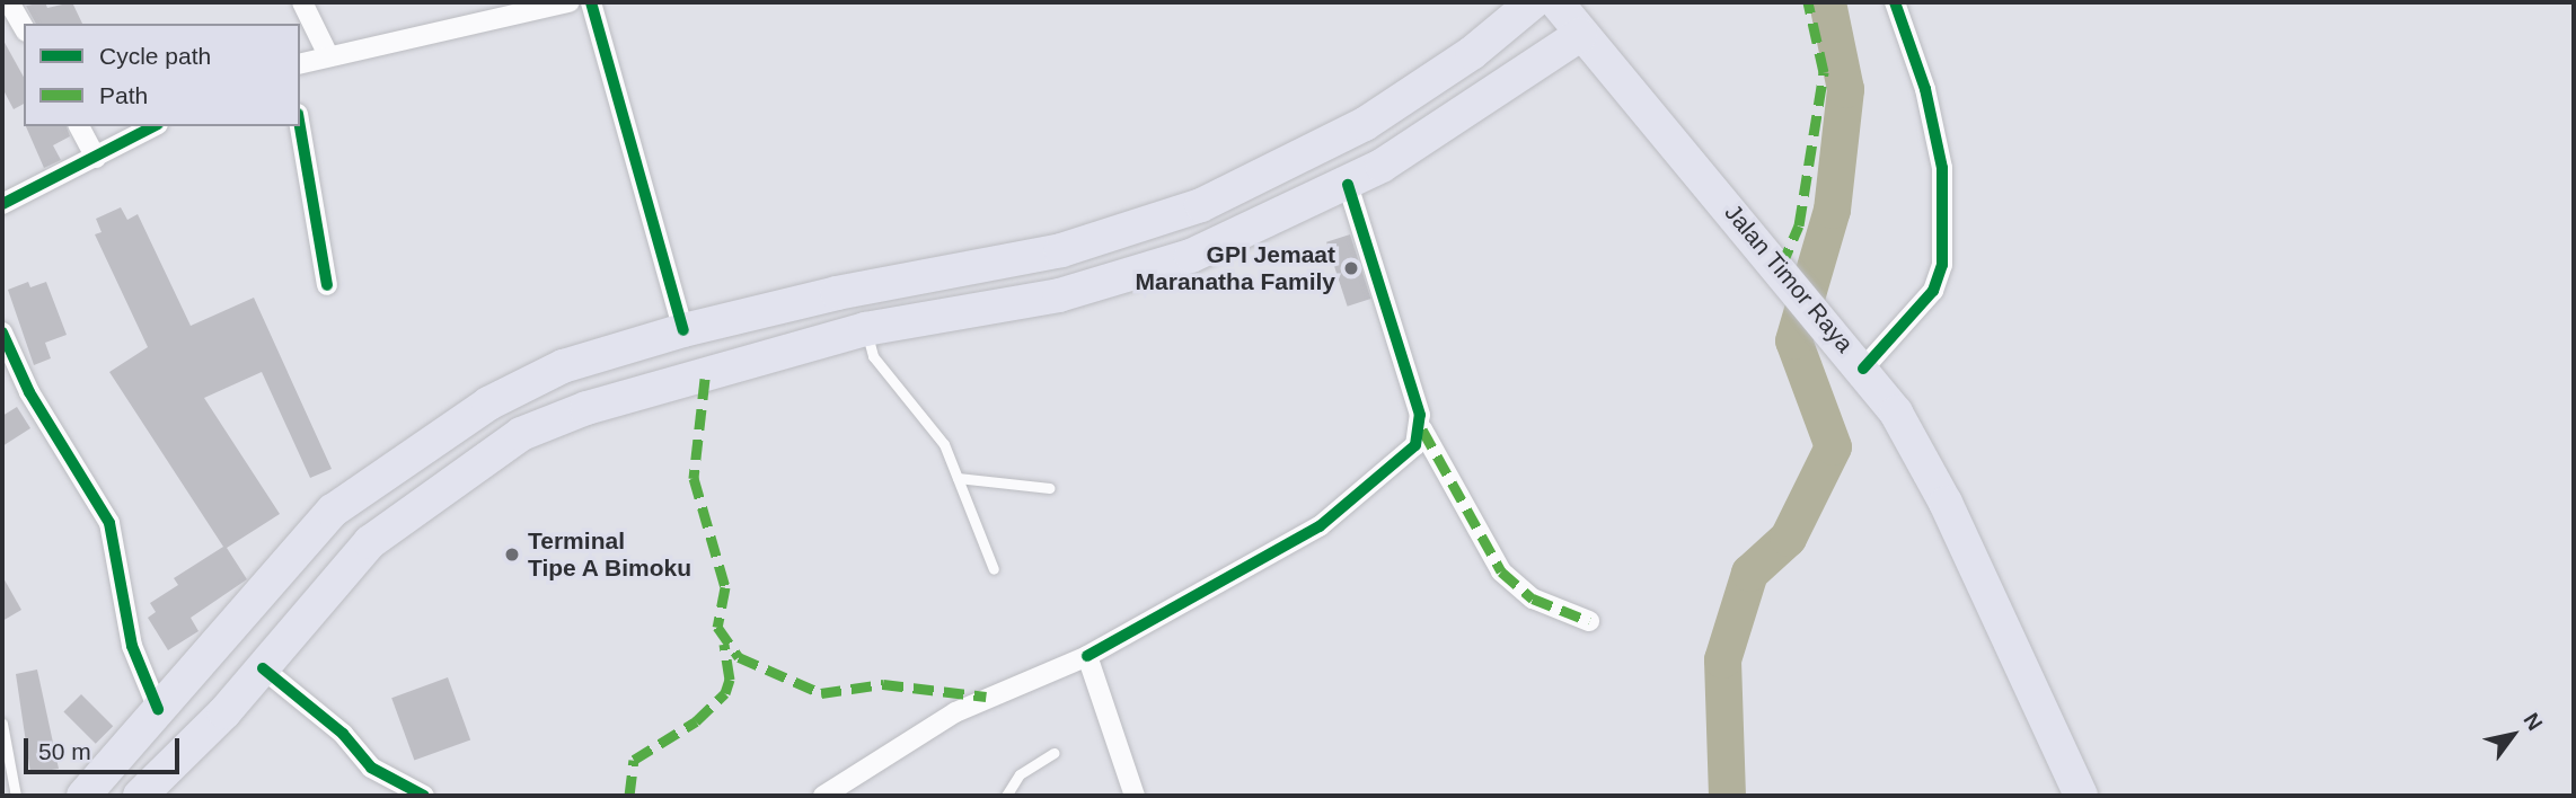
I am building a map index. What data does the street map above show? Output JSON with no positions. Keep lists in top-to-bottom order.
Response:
{
  "streets": {
    "highway": ["Jalan Timor Raya"]
  },
  "places": ["GPI Jemaat Maranatha Family", "Terminal Tipe A Bimoku"],
  "legend": ["Cycle path", "Path"],
  "scale_bar": "50 m",
  "north": "top right"
}
